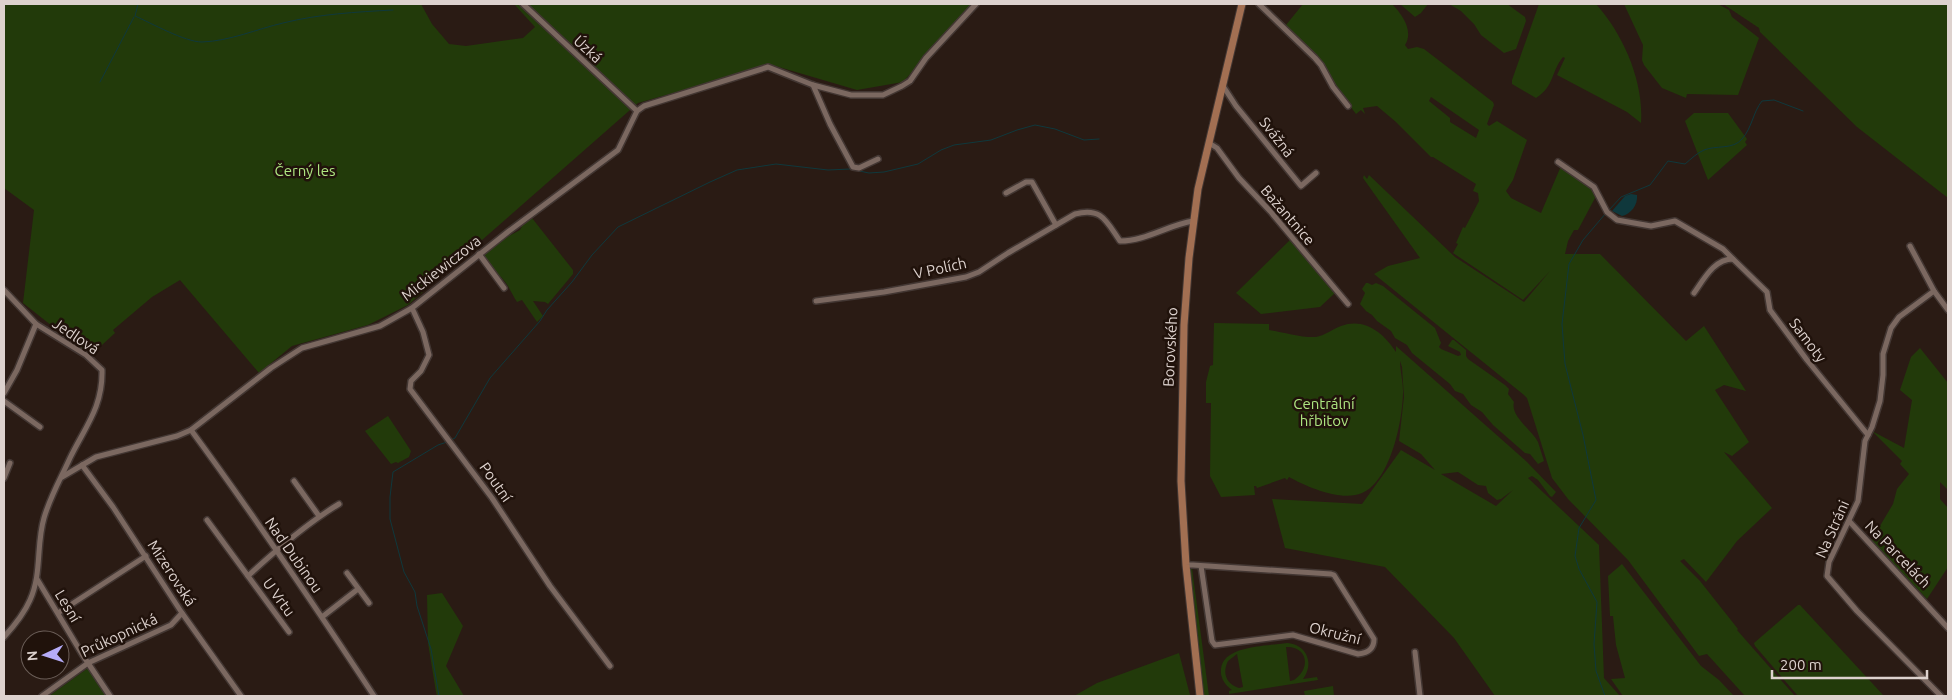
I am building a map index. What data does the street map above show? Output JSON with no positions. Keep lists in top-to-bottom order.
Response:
{
  "streets": {
    "main road": ["Borovského"],
    "street": [
      "Úzká",
      "Svážná",
      "Bažantnice",
      "Mickiewiczova",
      "V Polích",
      "Jedlová",
      "Samoty",
      "Poutní",
      "Na Stráni",
      "Na Parcelách",
      "Nad Dubinou",
      "Mizerovská",
      "U Vrtu",
      "Lesní",
      "Okružní",
      "Průkopnická"
    ]
  },
  "crossings": [
    ["Úzká", "Mickiewiczova"],
    ["Svážná", "Borovského"],
    ["Bažantnice", "Borovského"],
    ["Mickiewiczova", "Jedlová"],
    ["Mickiewiczova", "Poutní"],
    ["Mickiewiczova", "Nad Dubinou"],
    ["Mickiewiczova", "Mizerovská"],
    ["V Polích", "Borovského"],
    ["Samoty", "Na Stráni"],
    ["Borovského", "Okružní"],
    ["Na Stráni", "Na Parcelách"],
    ["Nad Dubinou", "U Vrtu"],
    ["Mizerovská", "Průkopnická"],
    ["Lesní", "Průkopnická"]
  ],
  "parks": ["Černý les", "Centrální hřbitov"],
  "scale_bar": "200 m",
  "north": "left"
}
